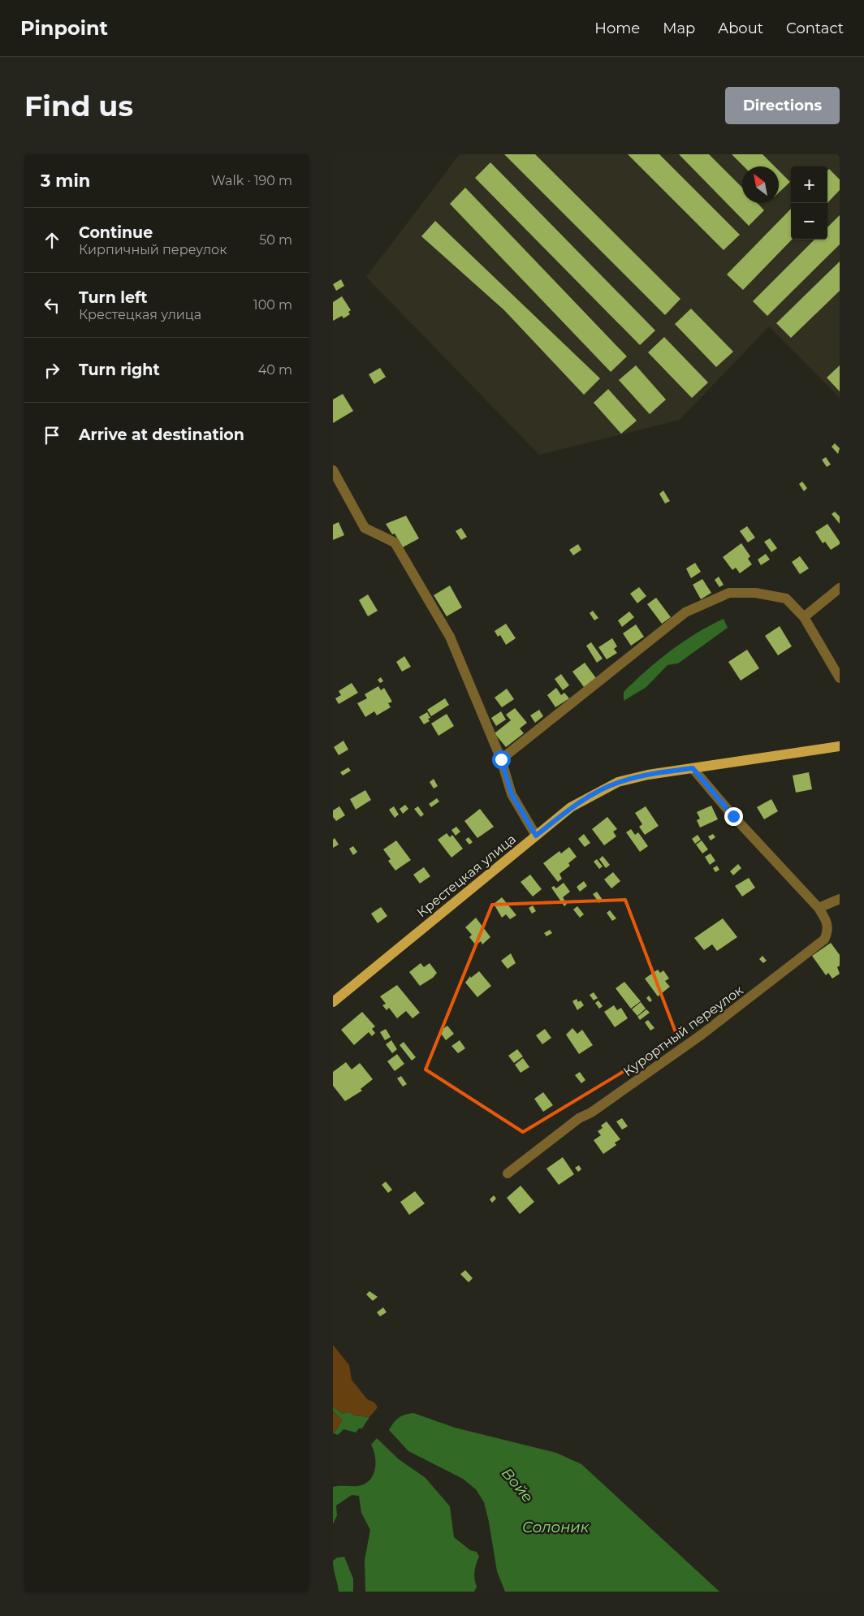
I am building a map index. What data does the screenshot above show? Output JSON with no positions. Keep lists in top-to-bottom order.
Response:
{
  "streets": {
    "main road": ["Крестецкая улица"],
    "street": ["Курортный переулок"]
  },
  "crossings": [
    ["Крестецкая улица", "Курортный переулок"]
  ],
  "water": ["Войе", "Солоник"],
  "north": "top left",
  "page": {
    "header": "Pinpoint",
    "nav": [
      "Home",
      "Map",
      "About",
      "Contact"
    ],
    "buttons": "Directions",
    "title": "Find us",
    "heading": ["3 min", "Walk · 190 m"],
    "map_buttons": ["+", "−"],
    "list": [
      ["Continue", "Кирпичный переулок", "50 m"],
      ["Turn left", "Крестецкая улица", "100 m"],
      ["Turn right", "40 m"],
      "Arrive at destination"
    ]
  }
}
